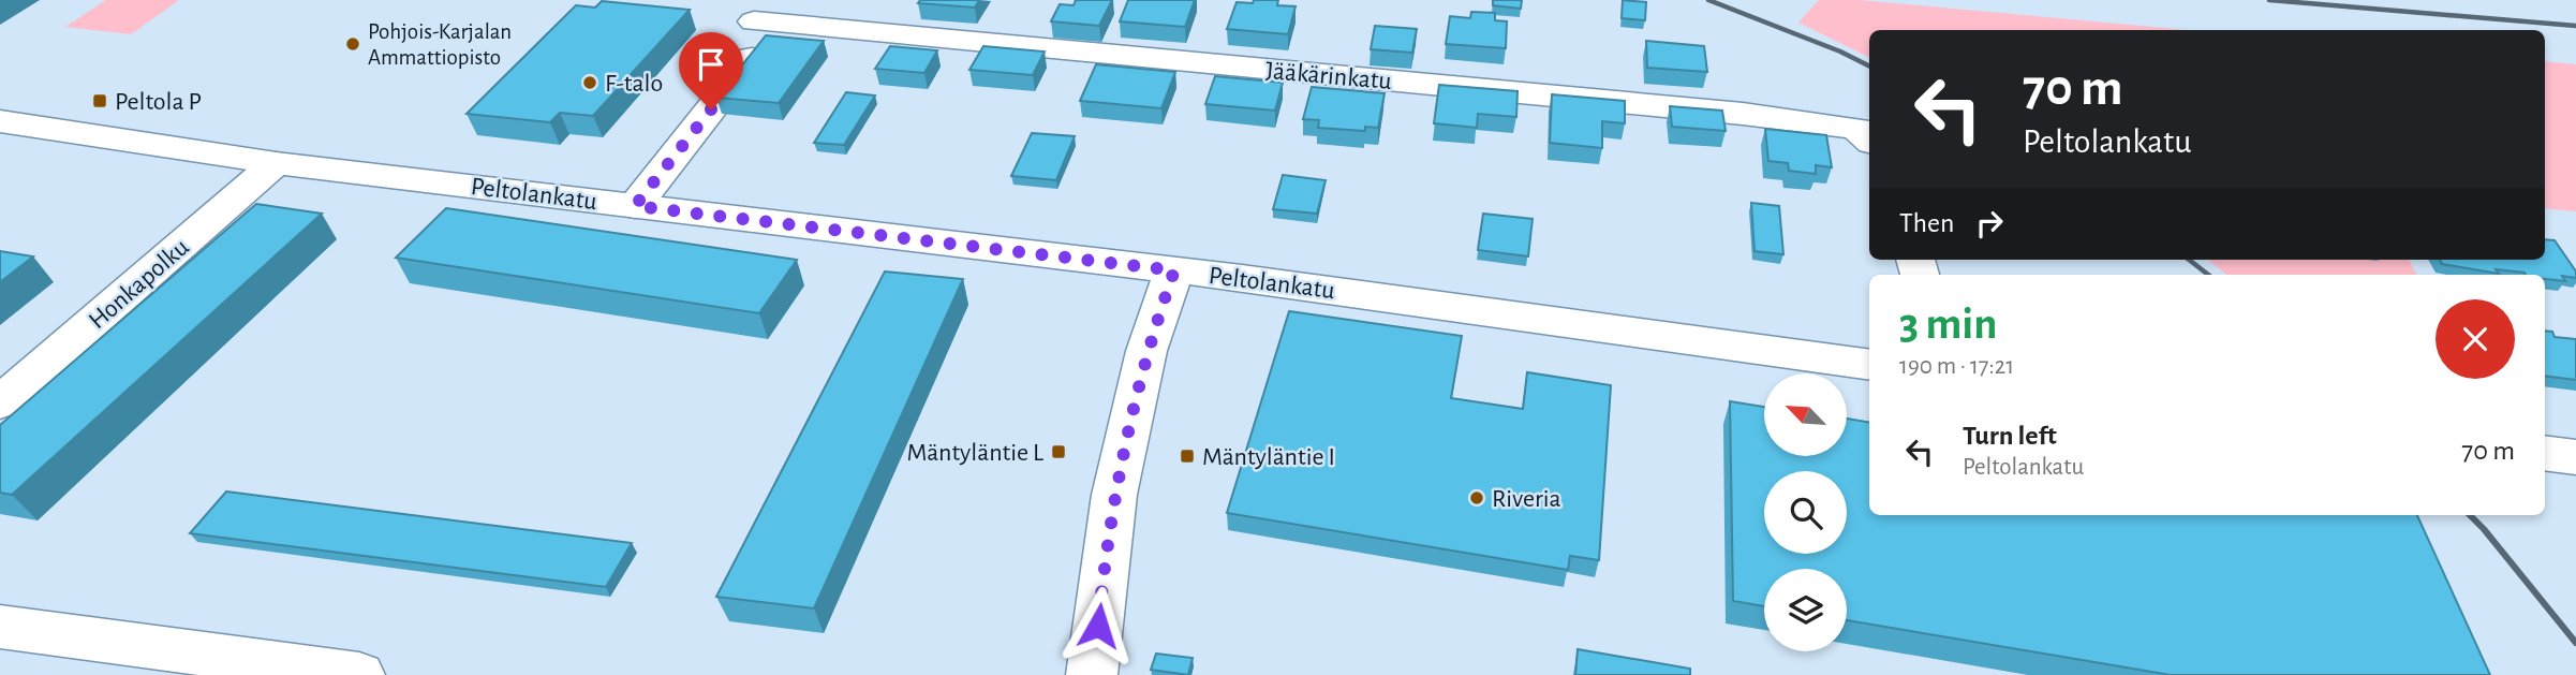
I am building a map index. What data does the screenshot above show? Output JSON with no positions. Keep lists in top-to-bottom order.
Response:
{
  "streets": {
    "street": ["Jääkärinkatu", "Peltolankatu", "Honkapolku"]
  },
  "crossings": [
    ["Jääkärinkatu", "Peltolankatu"],
    ["Peltolankatu", "Honkapolku"]
  ],
  "places": {
    "other": ["Pohjois-Karjalan Ammattiopisto", "F-talo", "Riveria"],
    "transit": ["Peltola P", "Mäntyläntie L", "Mäntyläntie I"]
  },
  "north": "top left",
  "page": {
    "turn": ["70 m", "Peltolankatu"],
    "then": "Then",
    "heading": ["3 min", "190 m · 17:21"],
    "list": [
      {
        "name": "Turn left",
        "note": "Peltolankatu",
        "value": "70 m"
      }
    ]
  }
}
